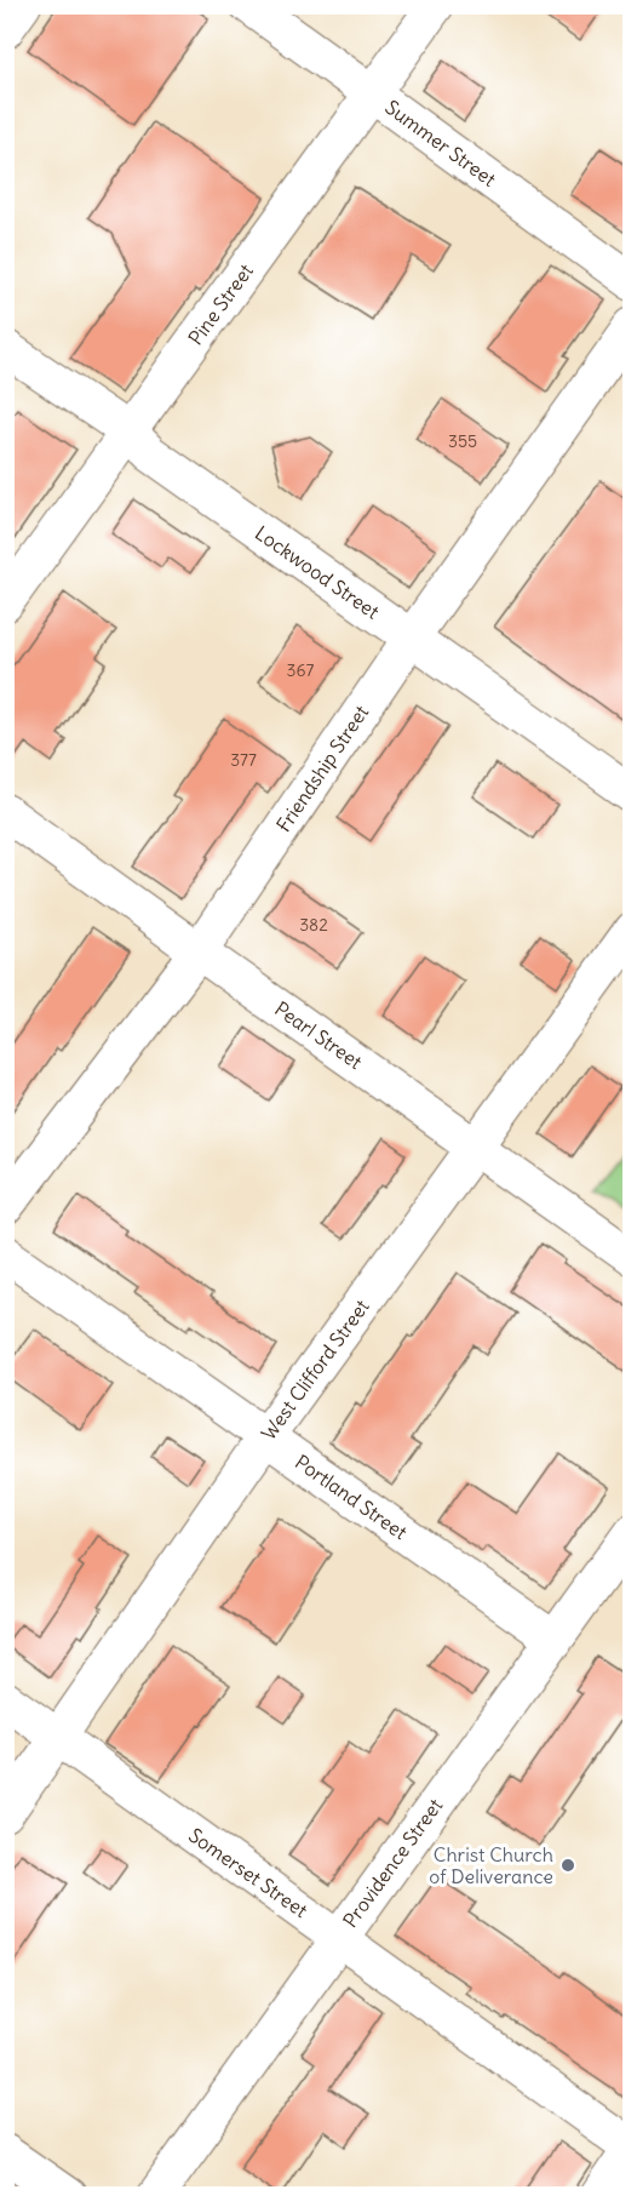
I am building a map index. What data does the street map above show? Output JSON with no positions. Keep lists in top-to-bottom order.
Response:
{
  "streets": {
    "street": [
      "Summer Street",
      "Pine Street",
      "Lockwood Street",
      "Friendship Street",
      "Pearl Street",
      "West Clifford Street",
      "Portland Street",
      "Providence Street",
      "Somerset Street"
    ]
  },
  "crossings": [
    ["Summer Street", "Pine Street"],
    ["Pine Street", "Lockwood Street"],
    ["Lockwood Street", "Friendship Street"],
    ["Friendship Street", "Pearl Street"],
    ["Pearl Street", "West Clifford Street"],
    ["West Clifford Street", "Portland Street"],
    ["West Clifford Street", "Somerset Street"],
    ["Portland Street", "Providence Street"],
    ["Providence Street", "Somerset Street"]
  ],
  "places": ["Christ Church of Deliverance"],
  "house_numbers": [
    "355",
    "367",
    "377",
    "382"
  ]
}
